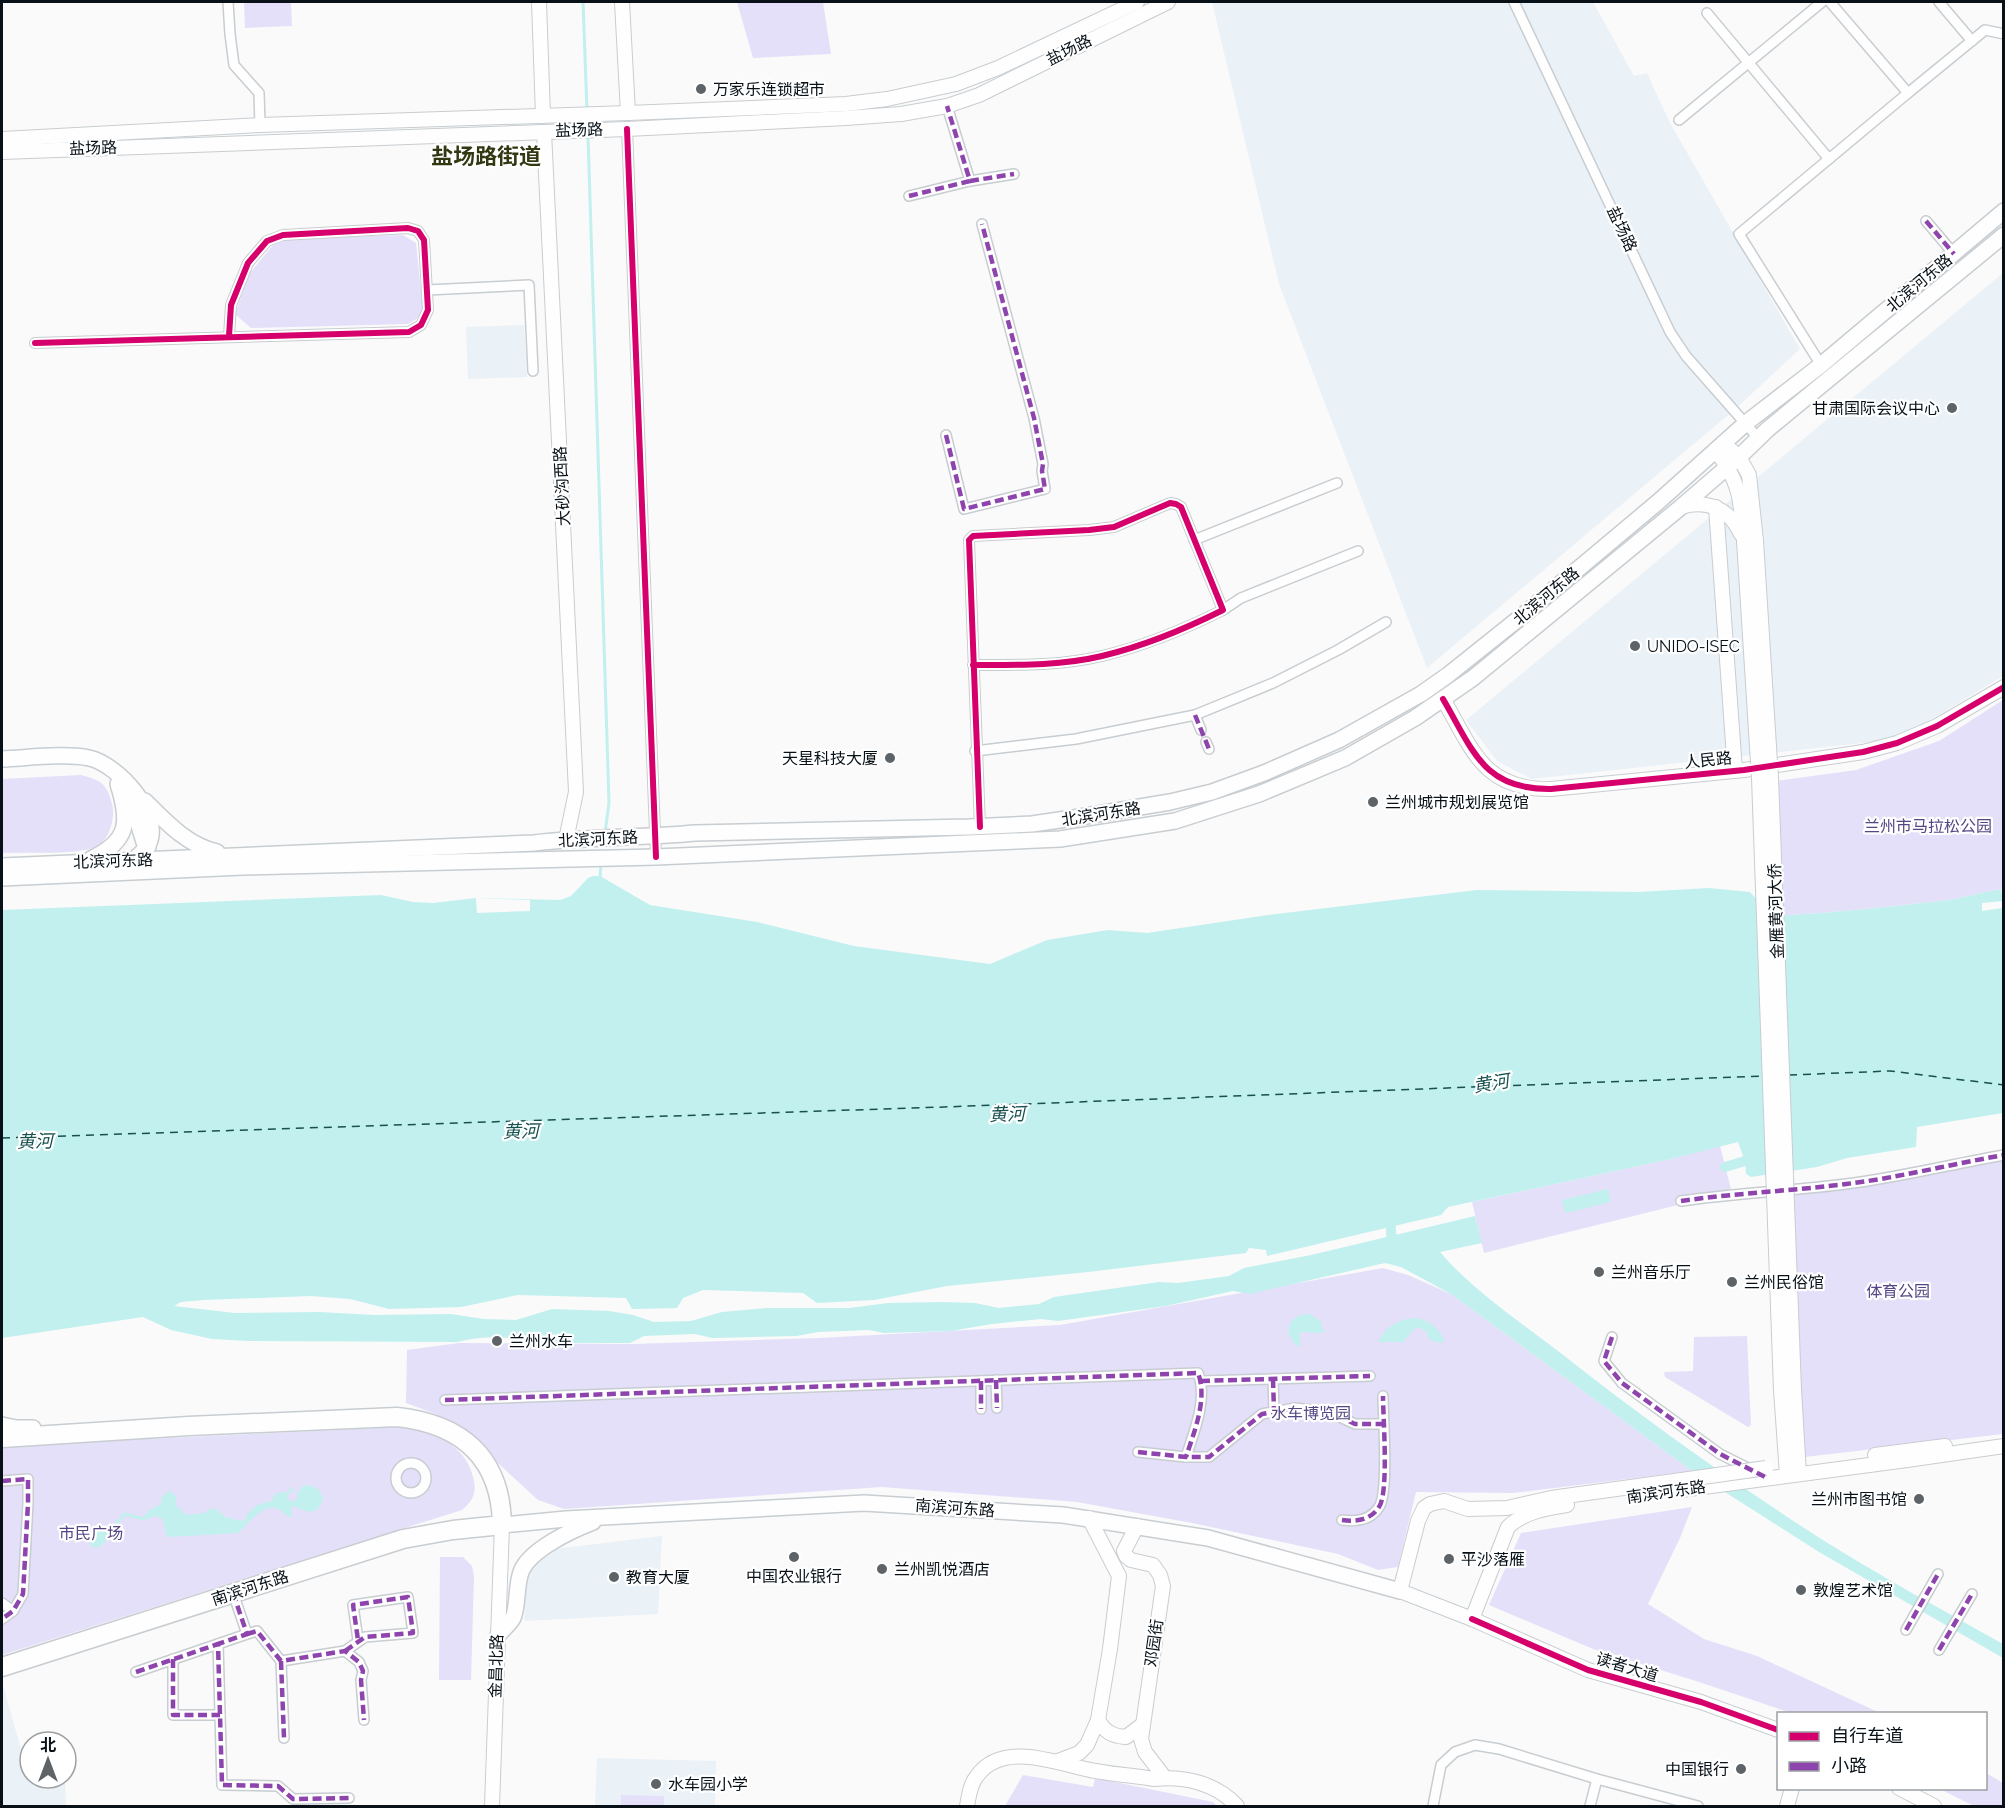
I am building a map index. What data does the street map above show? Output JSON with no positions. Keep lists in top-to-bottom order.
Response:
{
  "streets": {
    "highway": ["南滨河东路"],
    "main road": [
      "盐场路",
      "北滨河东路",
      "大砂沟西路",
      "人民路",
      "金雁黄河大侨",
      "邓园街",
      "金昌北路",
      "读者大道"
    ]
  },
  "crossings": [
    ["盐场路", "北滨河东路"],
    ["盐场路", "大砂沟西路"],
    ["北滨河东路", "大砂沟西路"],
    ["北滨河东路", "人民路"],
    ["北滨河东路", "金雁黄河大侨"],
    ["金雁黄河大侨", "南滨河东路"],
    ["南滨河东路", "邓园街"],
    ["南滨河东路", "金昌北路"],
    ["南滨河东路", "读者大道"]
  ],
  "districts": ["盐场路街道"],
  "water": ["黄河"],
  "parks": [
    "兰州市马拉松公园",
    "体育公园",
    "水车博览园",
    "市民广场"
  ],
  "places": [
    "万家乐连锁超市",
    "甘肃国际会议中心",
    "UNIDO-ISEC",
    "天星科技大厦",
    "兰州城市规划展览馆",
    "兰州音乐厅",
    "兰州民俗馆",
    "兰州水车",
    "兰州市图书馆",
    "中国农业银行",
    "平沙落雁",
    "兰州凯悦酒店",
    "教育大厦",
    "敦煌艺术馆",
    "中国银行",
    "水车园小学"
  ],
  "legend": ["自行车道", "小路"],
  "north": "top"
}
